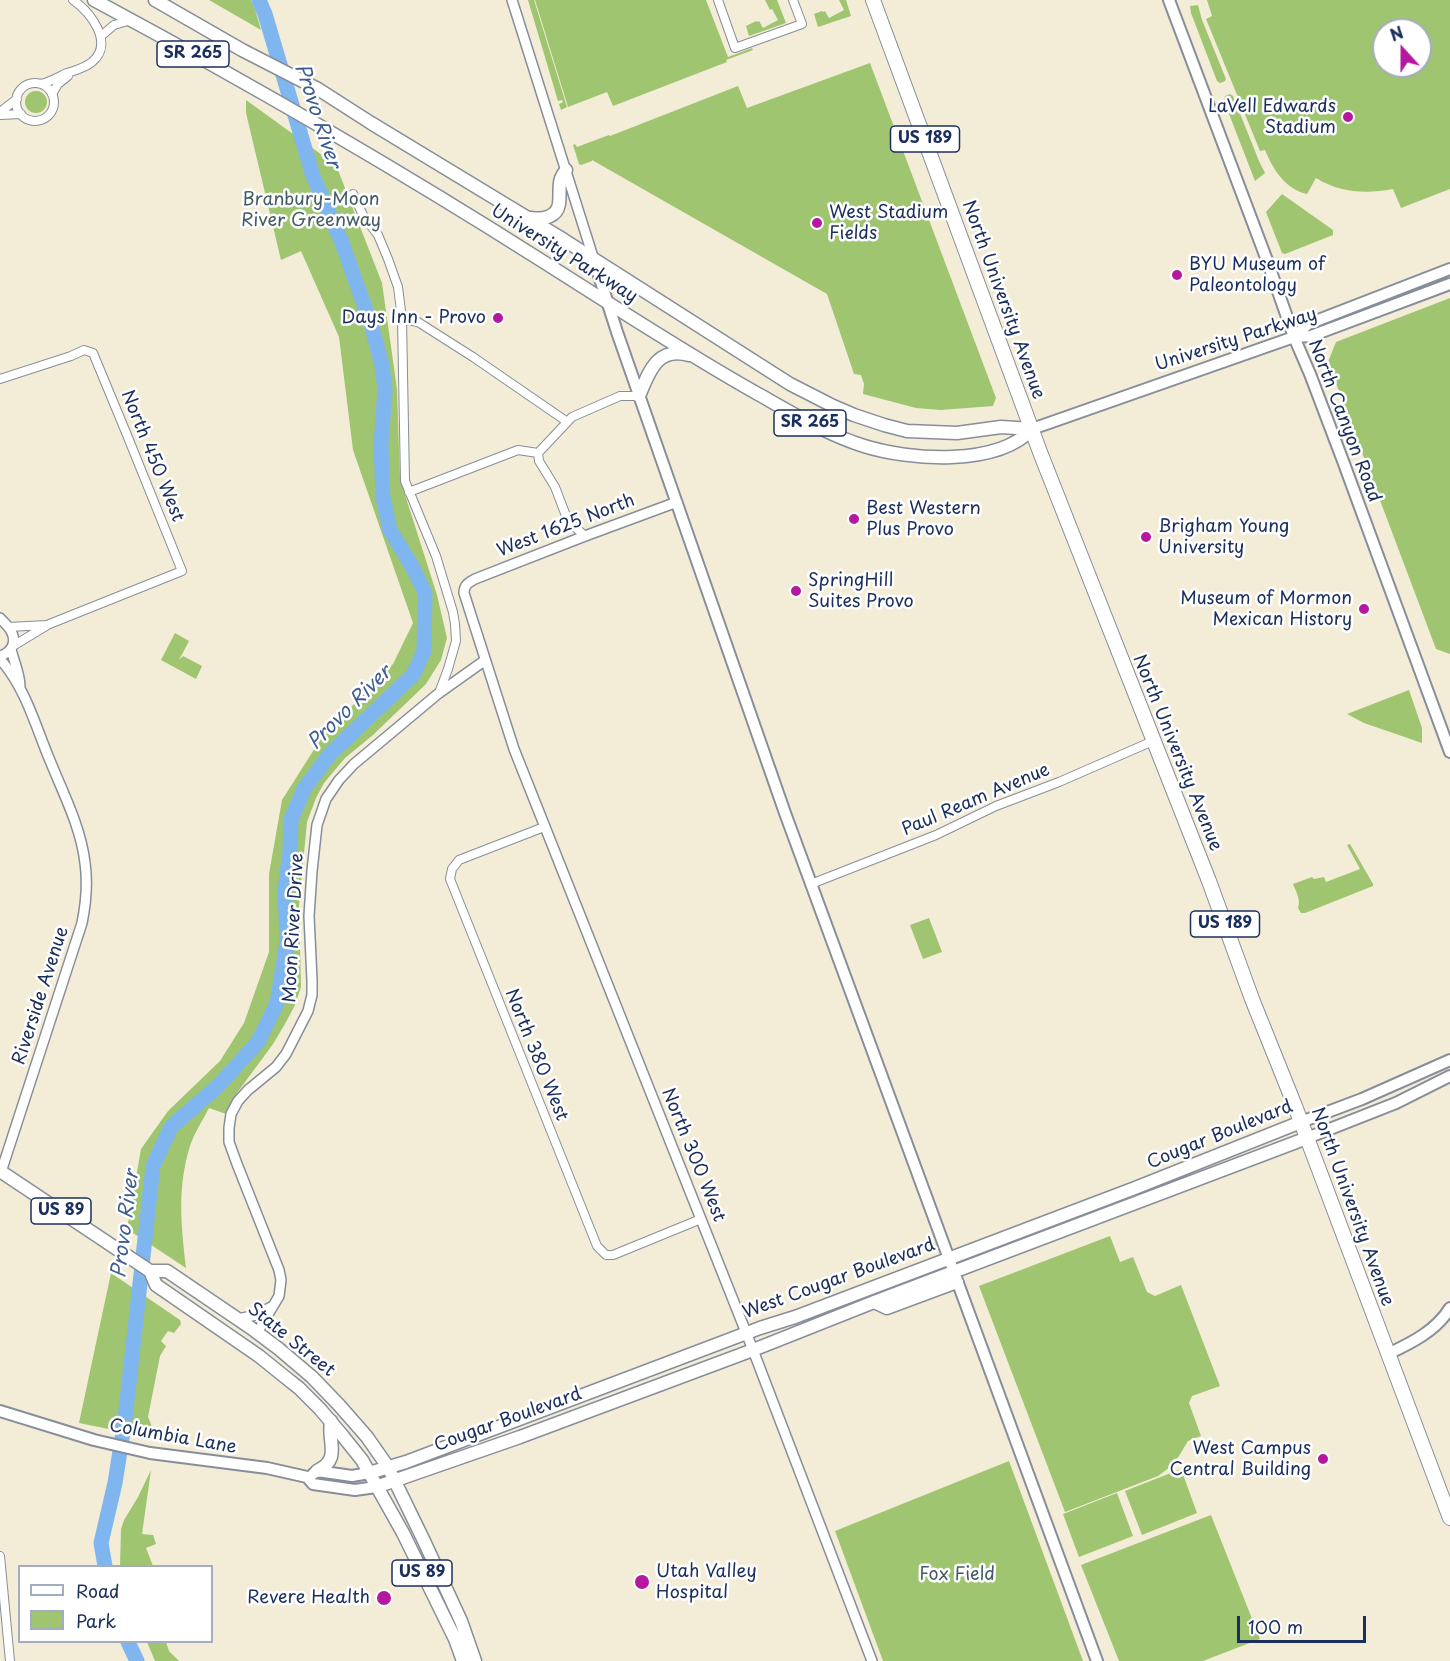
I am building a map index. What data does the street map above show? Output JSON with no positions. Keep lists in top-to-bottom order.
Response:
{
  "streets": {
    "highway": ["US 189", "North University Avenue"],
    "main road": [
      "SR 265",
      "University Parkway",
      "North Canyon Road",
      "Cougar Boulevard",
      "US 89",
      "West Cougar Boulevard",
      "State Street",
      "Columbia Lane"
    ],
    "street": [
      "North 450 West",
      "West 1625 North",
      "Paul Ream Avenue",
      "Moon River Drive",
      "Riverside Avenue",
      "North 380 West",
      "North 300 West"
    ]
  },
  "crossings": [
    ["University Parkway", "North University Avenue"],
    ["University Parkway", "North Canyon Road"],
    ["North University Avenue", "Paul Ream Avenue"],
    ["North University Avenue", "Cougar Boulevard"],
    ["West 1625 North", "North 300 West"],
    ["Moon River Drive", "State Street"],
    ["Riverside Avenue", "State Street"],
    ["North 380 West", "North 300 West"],
    ["Cougar Boulevard", "US 89"],
    ["Cougar Boulevard", "West Cougar Boulevard"],
    ["Cougar Boulevard", "State Street"],
    ["Cougar Boulevard", "Columbia Lane"],
    ["North 300 West", "West Cougar Boulevard"],
    ["US 89", "State Street"],
    ["US 89", "Columbia Lane"],
    ["State Street", "Columbia Lane"]
  ],
  "water": ["Provo River"],
  "parks": ["Branbury-Moon River Greenway", "Fox Field"],
  "places": [
    "LaVell Edwards Stadium",
    "West Stadium Fields",
    "BYU Museum of Paleontology",
    "Days Inn - Provo",
    "Best Western Plus Provo",
    "Brigham Young University",
    "SpringHill Suites Provo",
    "Museum of Mormon Mexican History",
    "West Campus Central Building",
    "Utah Valley Hospital",
    "Revere Health"
  ],
  "legend": ["Road", "Park"],
  "scale_bar": "100 m",
  "north": "top"
}
